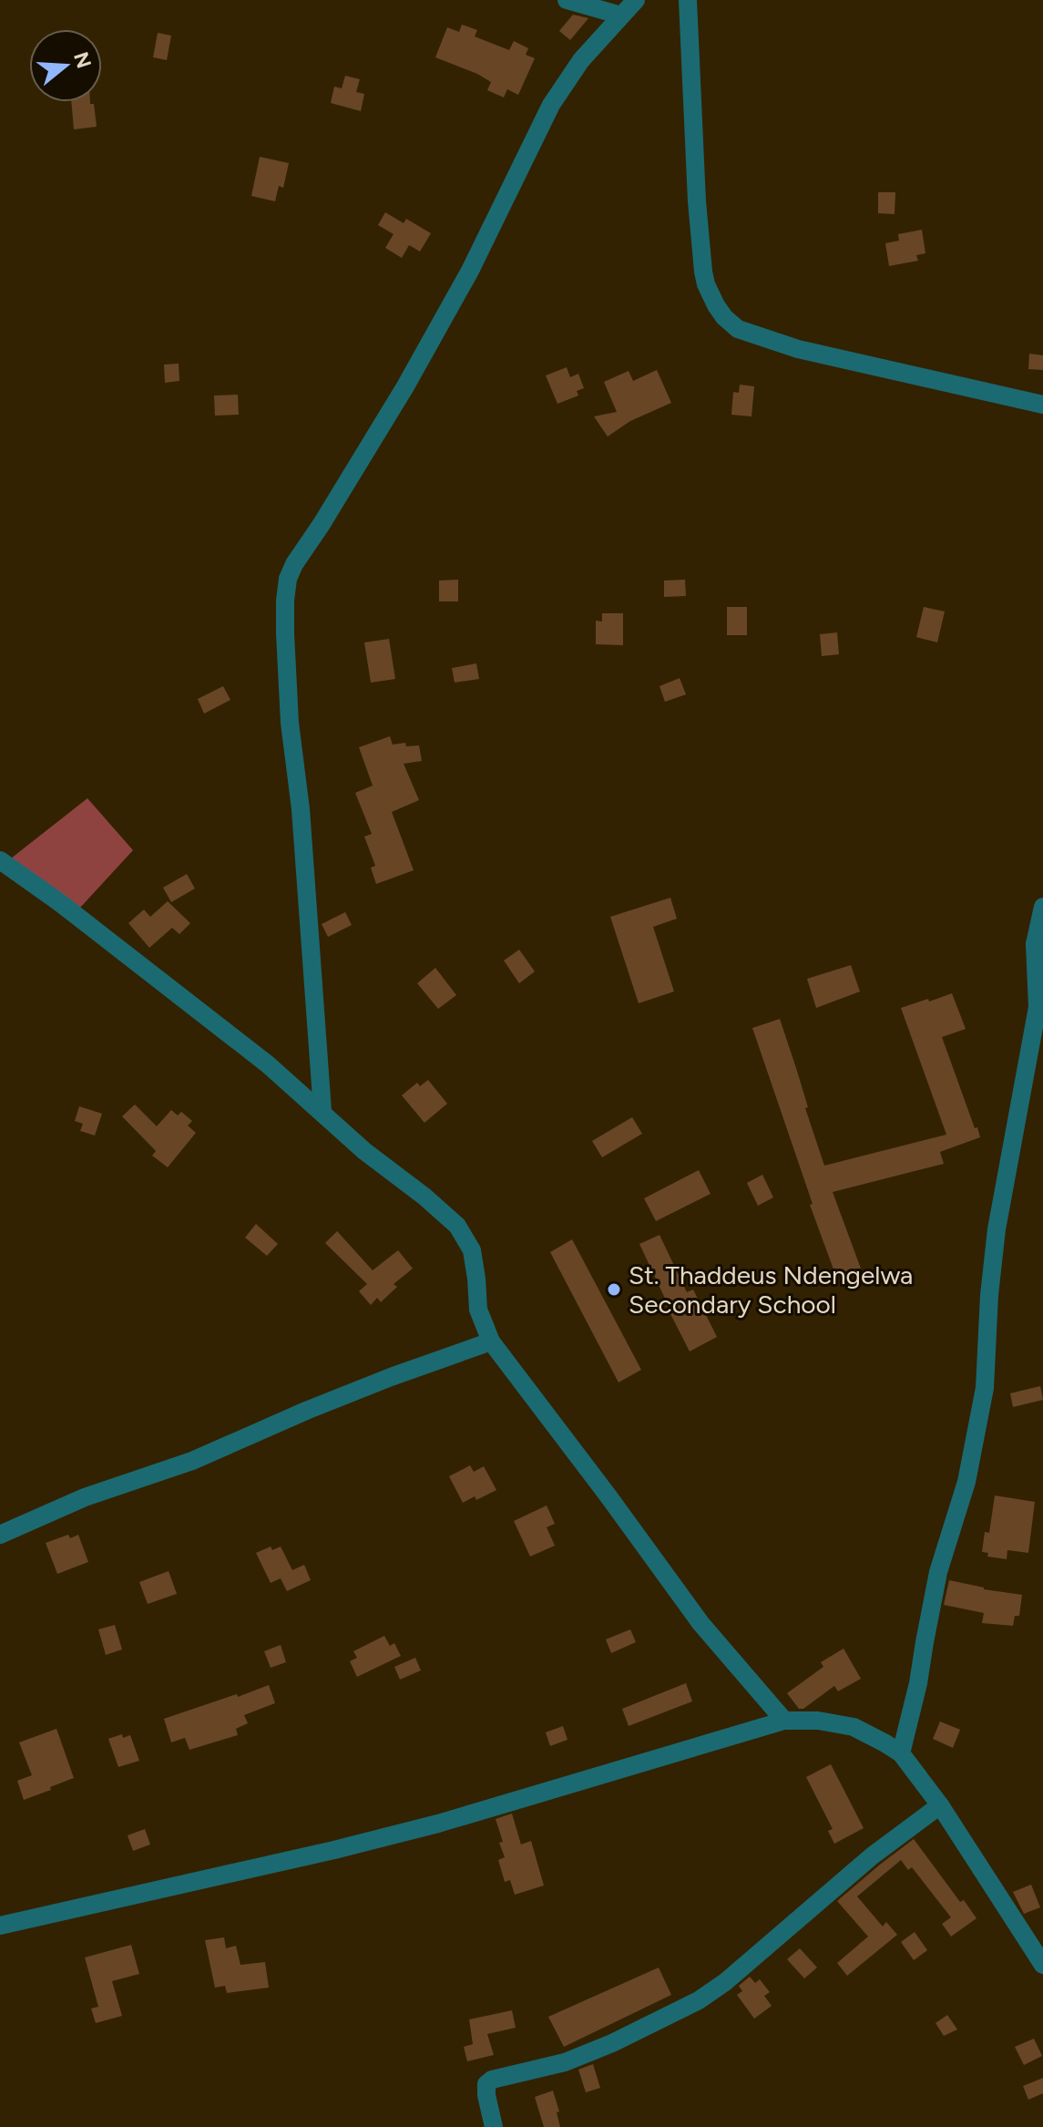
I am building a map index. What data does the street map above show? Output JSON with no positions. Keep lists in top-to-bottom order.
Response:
{
  "places": ["St. Thaddeus Ndengelwa Secondary School"],
  "north": "right"
}
